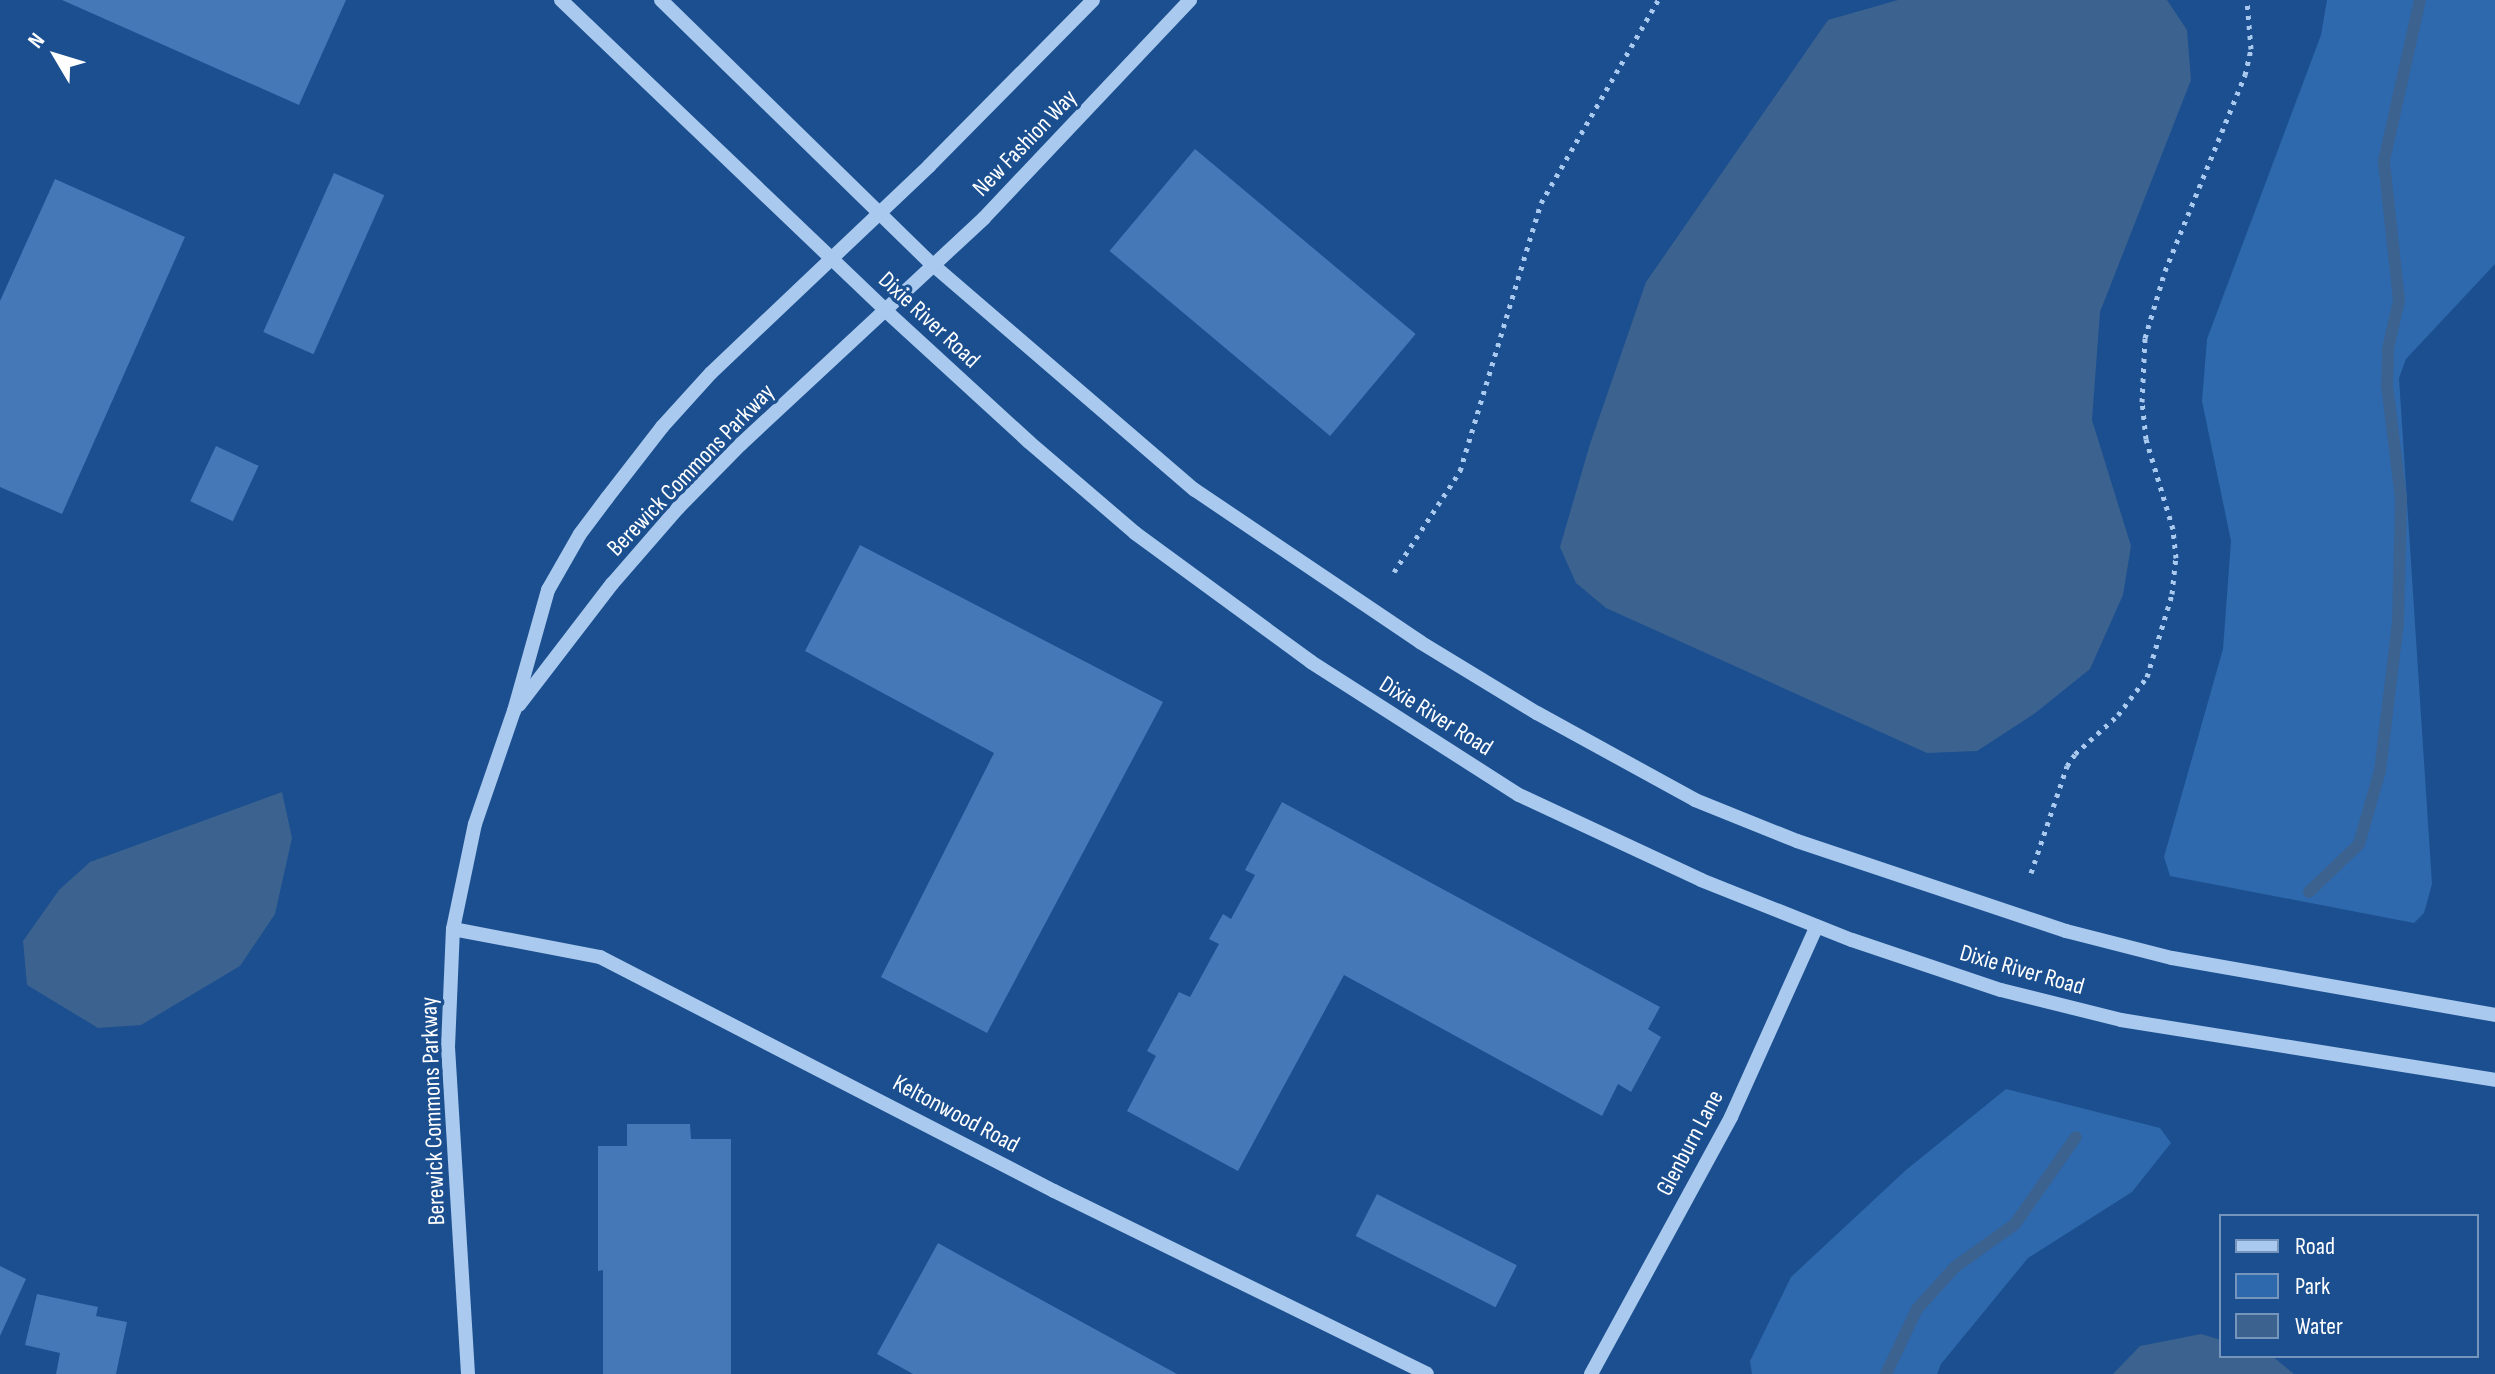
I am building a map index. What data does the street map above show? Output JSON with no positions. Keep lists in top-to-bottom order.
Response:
{
  "streets": {
    "street": [
      "New Fashion Way",
      "Dixie River Road",
      "Berewick Commons Parkway",
      "Keltonwood Road",
      "Glenburn Lane"
    ]
  },
  "crossings": [
    ["New Fashion Way", "Dixie River Road"],
    ["New Fashion Way", "Berewick Commons Parkway"],
    ["Dixie River Road", "Berewick Commons Parkway"],
    ["Dixie River Road", "Glenburn Lane"],
    ["Berewick Commons Parkway", "Keltonwood Road"]
  ],
  "legend": ["Road", "Park", "Water"],
  "north": "top left"
}
